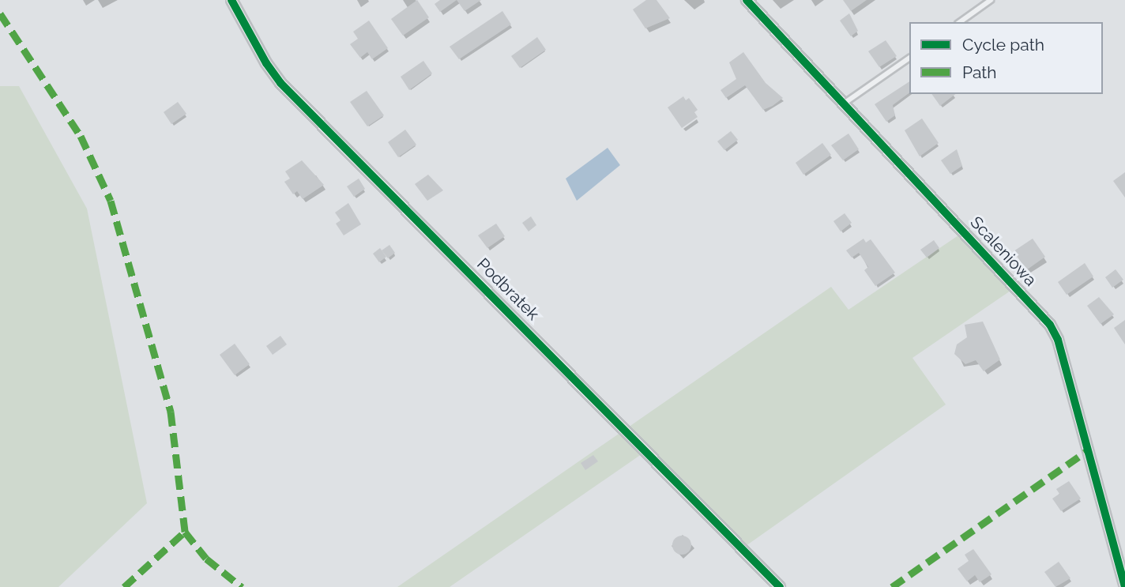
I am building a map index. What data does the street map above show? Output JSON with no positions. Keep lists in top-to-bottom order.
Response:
{
  "streets": {
    "street": ["Scaleniowa", "Podbratek"]
  },
  "legend": ["Cycle path", "Path"]
}
